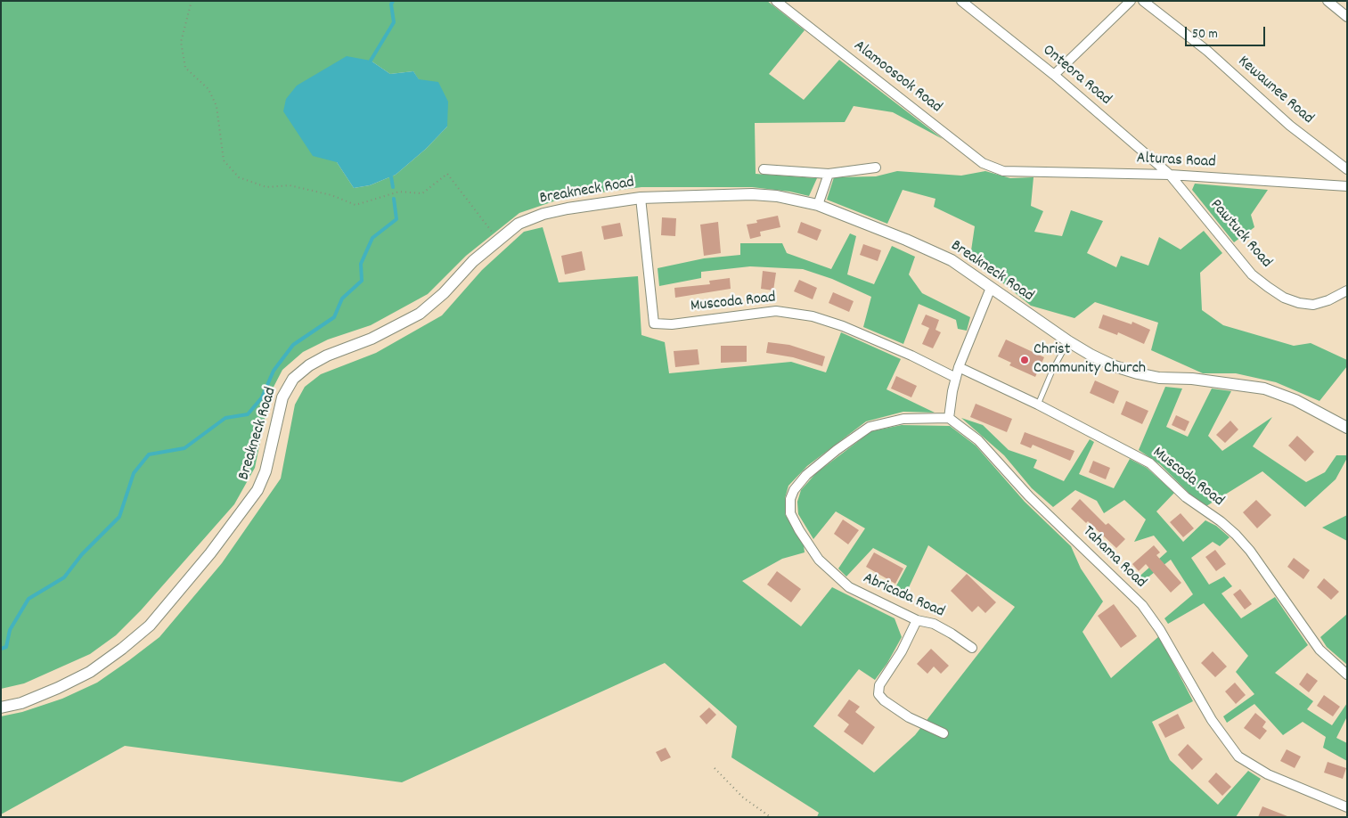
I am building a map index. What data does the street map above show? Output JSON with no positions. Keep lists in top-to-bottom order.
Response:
{
  "streets": {
    "street": [
      "Onteora Road",
      "Alamoosook Road",
      "Kewaunee Road",
      "Alturas Road",
      "Breakneck Road",
      "Pawtuck Road",
      "Muscoda Road",
      "Tahama Road",
      "Abricada Road"
    ]
  },
  "crossings": [
    ["Onteora Road", "Alturas Road"],
    ["Onteora Road", "Pawtuck Road"],
    ["Alamoosook Road", "Alturas Road"],
    ["Alturas Road", "Pawtuck Road"],
    ["Breakneck Road", "Muscoda Road"],
    ["Tahama Road", "Abricada Road"]
  ],
  "places": ["Christ Community Church"],
  "scale_bar": "50 m"
}
